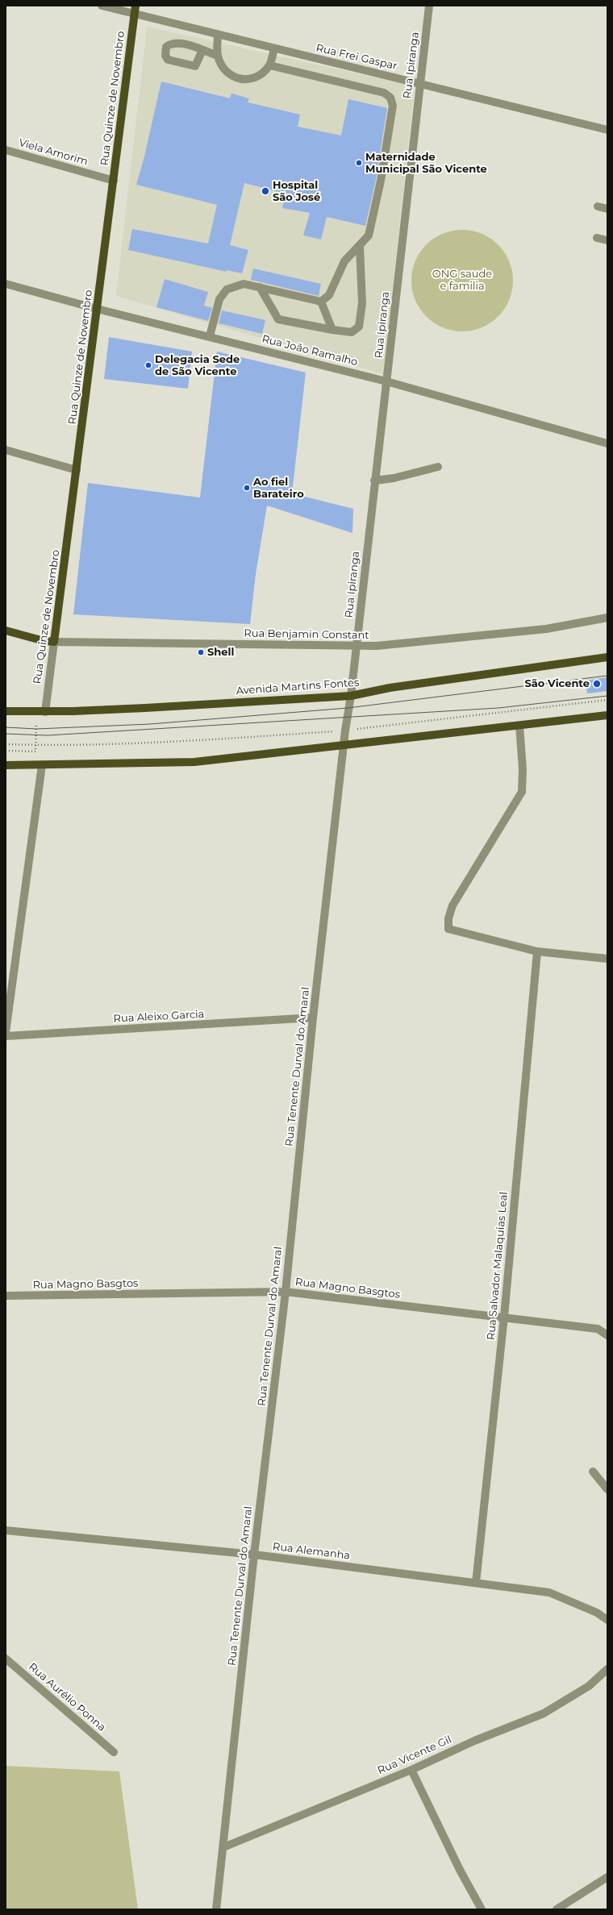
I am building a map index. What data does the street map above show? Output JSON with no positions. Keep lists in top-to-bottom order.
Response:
{
  "streets": {
    "main road": ["Rua Quinze de Novembro", "Rua Benjamin Constant", "Avenida Martins Fontes"],
    "street": [
      "Rua Frei Gaspar",
      "Rua Ipiranga",
      "Viela Amorim",
      "Rua João Ramalho",
      "Rua Aleixo Garcia",
      "Rua Tenente Durval do Amaral",
      "Rua Salvador Malaquias Leal",
      "Rua Magno Basgtos",
      "Rua Alemanha",
      "Rua Aurélio Ponna",
      "Rua Vicente Gil"
    ]
  },
  "crossings": [
    ["Rua Frei Gaspar", "Rua Ipiranga"],
    ["Rua Frei Gaspar", "Rua Quinze de Novembro"],
    ["Rua Ipiranga", "Rua João Ramalho"],
    ["Rua Ipiranga", "Rua Benjamin Constant"],
    ["Rua Quinze de Novembro", "Viela Amorim"],
    ["Rua Quinze de Novembro", "Rua João Ramalho"],
    ["Rua Quinze de Novembro", "Rua Benjamin Constant"],
    ["Rua Quinze de Novembro", "Avenida Martins Fontes"],
    ["Avenida Martins Fontes", "Rua Tenente Durval do Amaral"],
    ["Rua Aleixo Garcia", "Rua Tenente Durval do Amaral"],
    ["Rua Tenente Durval do Amaral", "Rua Magno Basgtos"],
    ["Rua Tenente Durval do Amaral", "Rua Alemanha"],
    ["Rua Tenente Durval do Amaral", "Rua Vicente Gil"],
    ["Rua Salvador Malaquias Leal", "Rua Magno Basgtos"],
    ["Rua Salvador Malaquias Leal", "Rua Alemanha"]
  ],
  "parks": ["ONG saude e familia"],
  "places": [
    "Maternidade Municipal São Vicente",
    "Hospital São José",
    "Delegacia Sede de São Vicente",
    "Ao fiel Barateiro",
    "Shell",
    "São Vicente"
  ]
}
